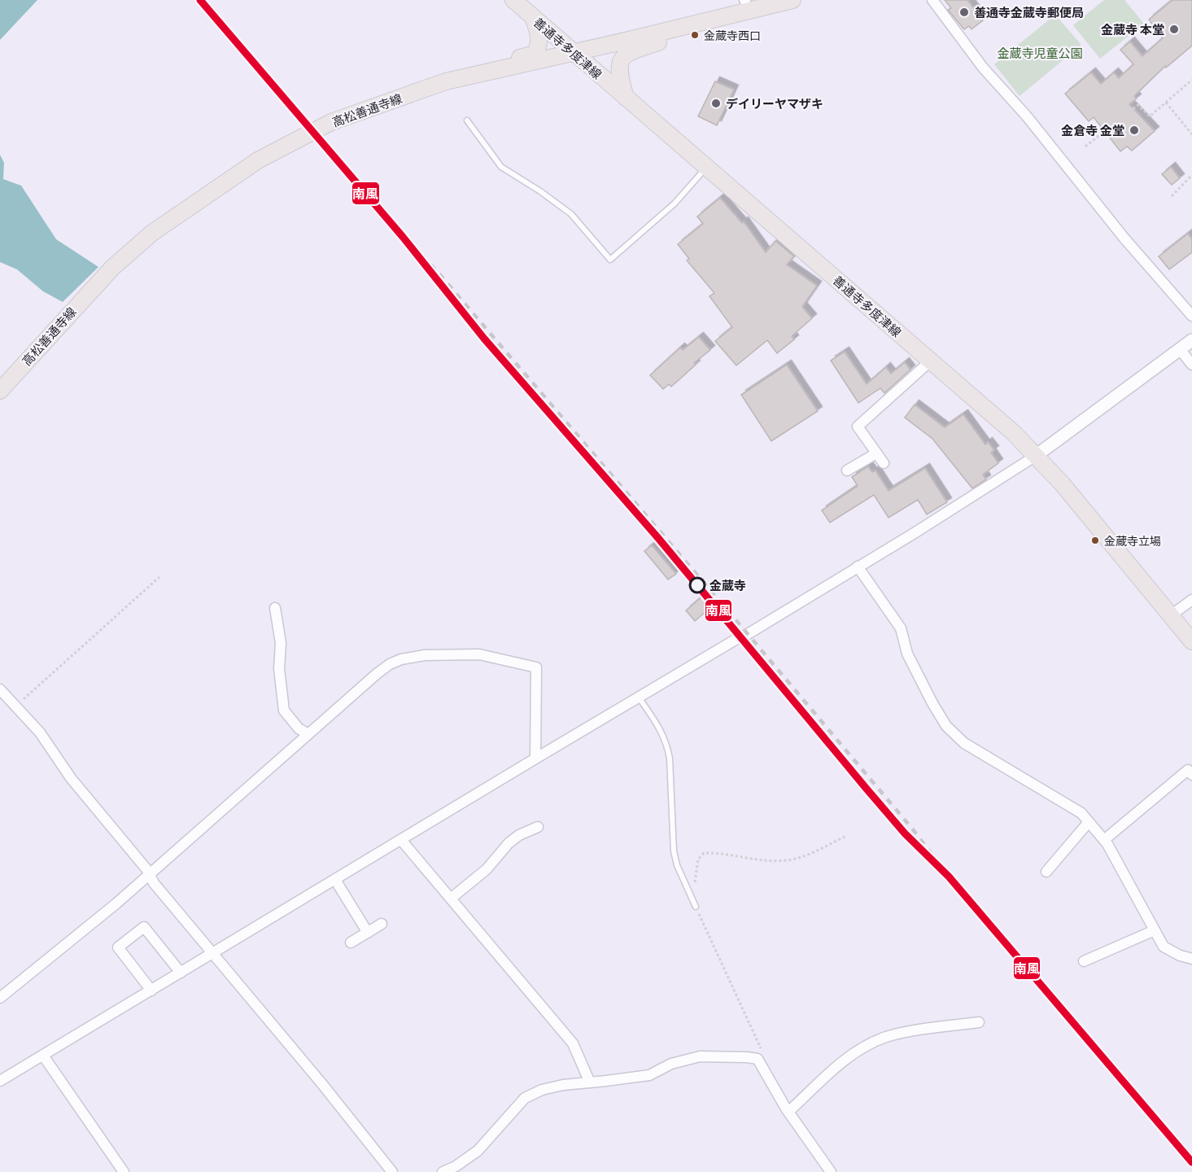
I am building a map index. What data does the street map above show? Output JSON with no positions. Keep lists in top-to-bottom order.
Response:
{
  "streets": {
    "main road": ["善通寺多度津線", "高松善通寺線"]
  },
  "crossings": [
    ["善通寺多度津線", "高松善通寺線"]
  ],
  "parks": ["金蔵寺児童公園"],
  "places": [
    "善通寺金蔵寺郵便局",
    "金蔵寺 本堂",
    "金蔵寺西口",
    "デイリーヤマザキ",
    "金倉寺 金堂",
    "金蔵寺立場",
    "金蔵寺"
  ],
  "lines": ["transit line 南風"]
}
